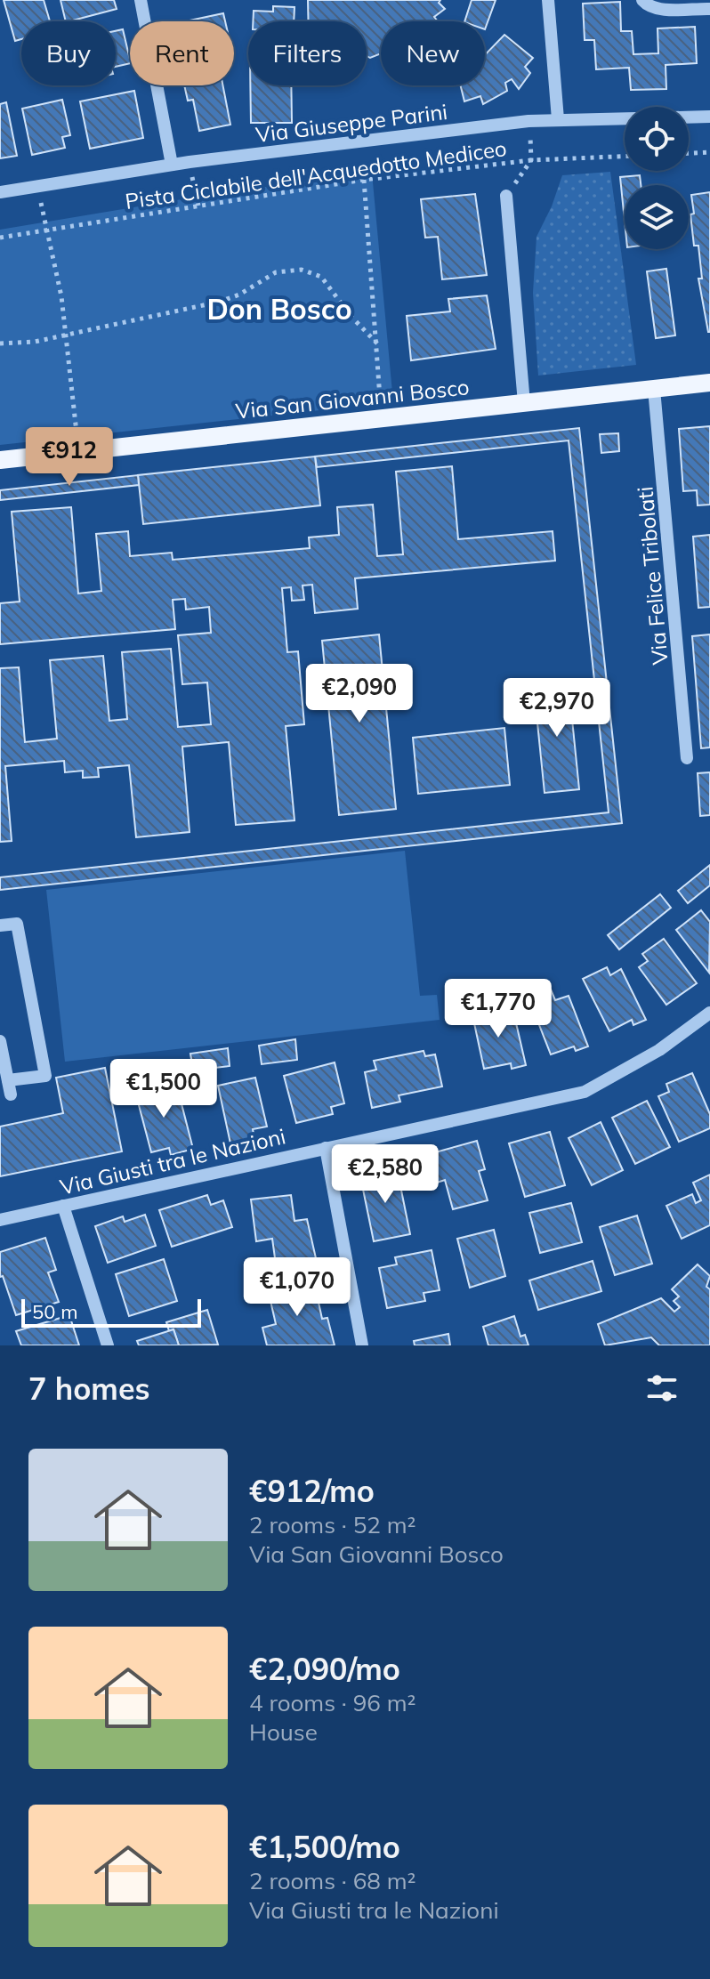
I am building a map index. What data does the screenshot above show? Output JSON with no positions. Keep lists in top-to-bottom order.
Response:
{
  "streets": {
    "main road": ["Via San Giovanni Bosco"],
    "street": ["Via Giuseppe Parini", "Via Felice Tribolati", "Via Giusti tra le Nazioni"],
    "path": ["Pista Ciclabile dell'Acquedotto Mediceo"]
  },
  "crossings": [
    ["Via San Giovanni Bosco", "Via Felice Tribolati"]
  ],
  "districts": ["Don Bosco"],
  "scale_bar": "50 m",
  "page": {
    "chip": [
      "Buy",
      "Rent",
      "Filters",
      "New"
    ],
    "price": [
      "€912",
      "€2,090",
      "€2,970",
      "€1,770",
      "€1,500",
      "€2,580",
      "€1,070"
    ],
    "scale": "50 m",
    "heading": "7 homes",
    "list": [
      {
        "name": "€912/mo",
        "note": "2 rooms · 52 m² · Via San Giovanni Bosco"
      },
      {
        "name": "€2,090/mo",
        "note": "4 rooms · 96 m² · House"
      },
      {
        "name": "€1,500/mo",
        "note": "2 rooms · 68 m² · Via Giusti tra le Nazioni"
      }
    ]
  }
}
